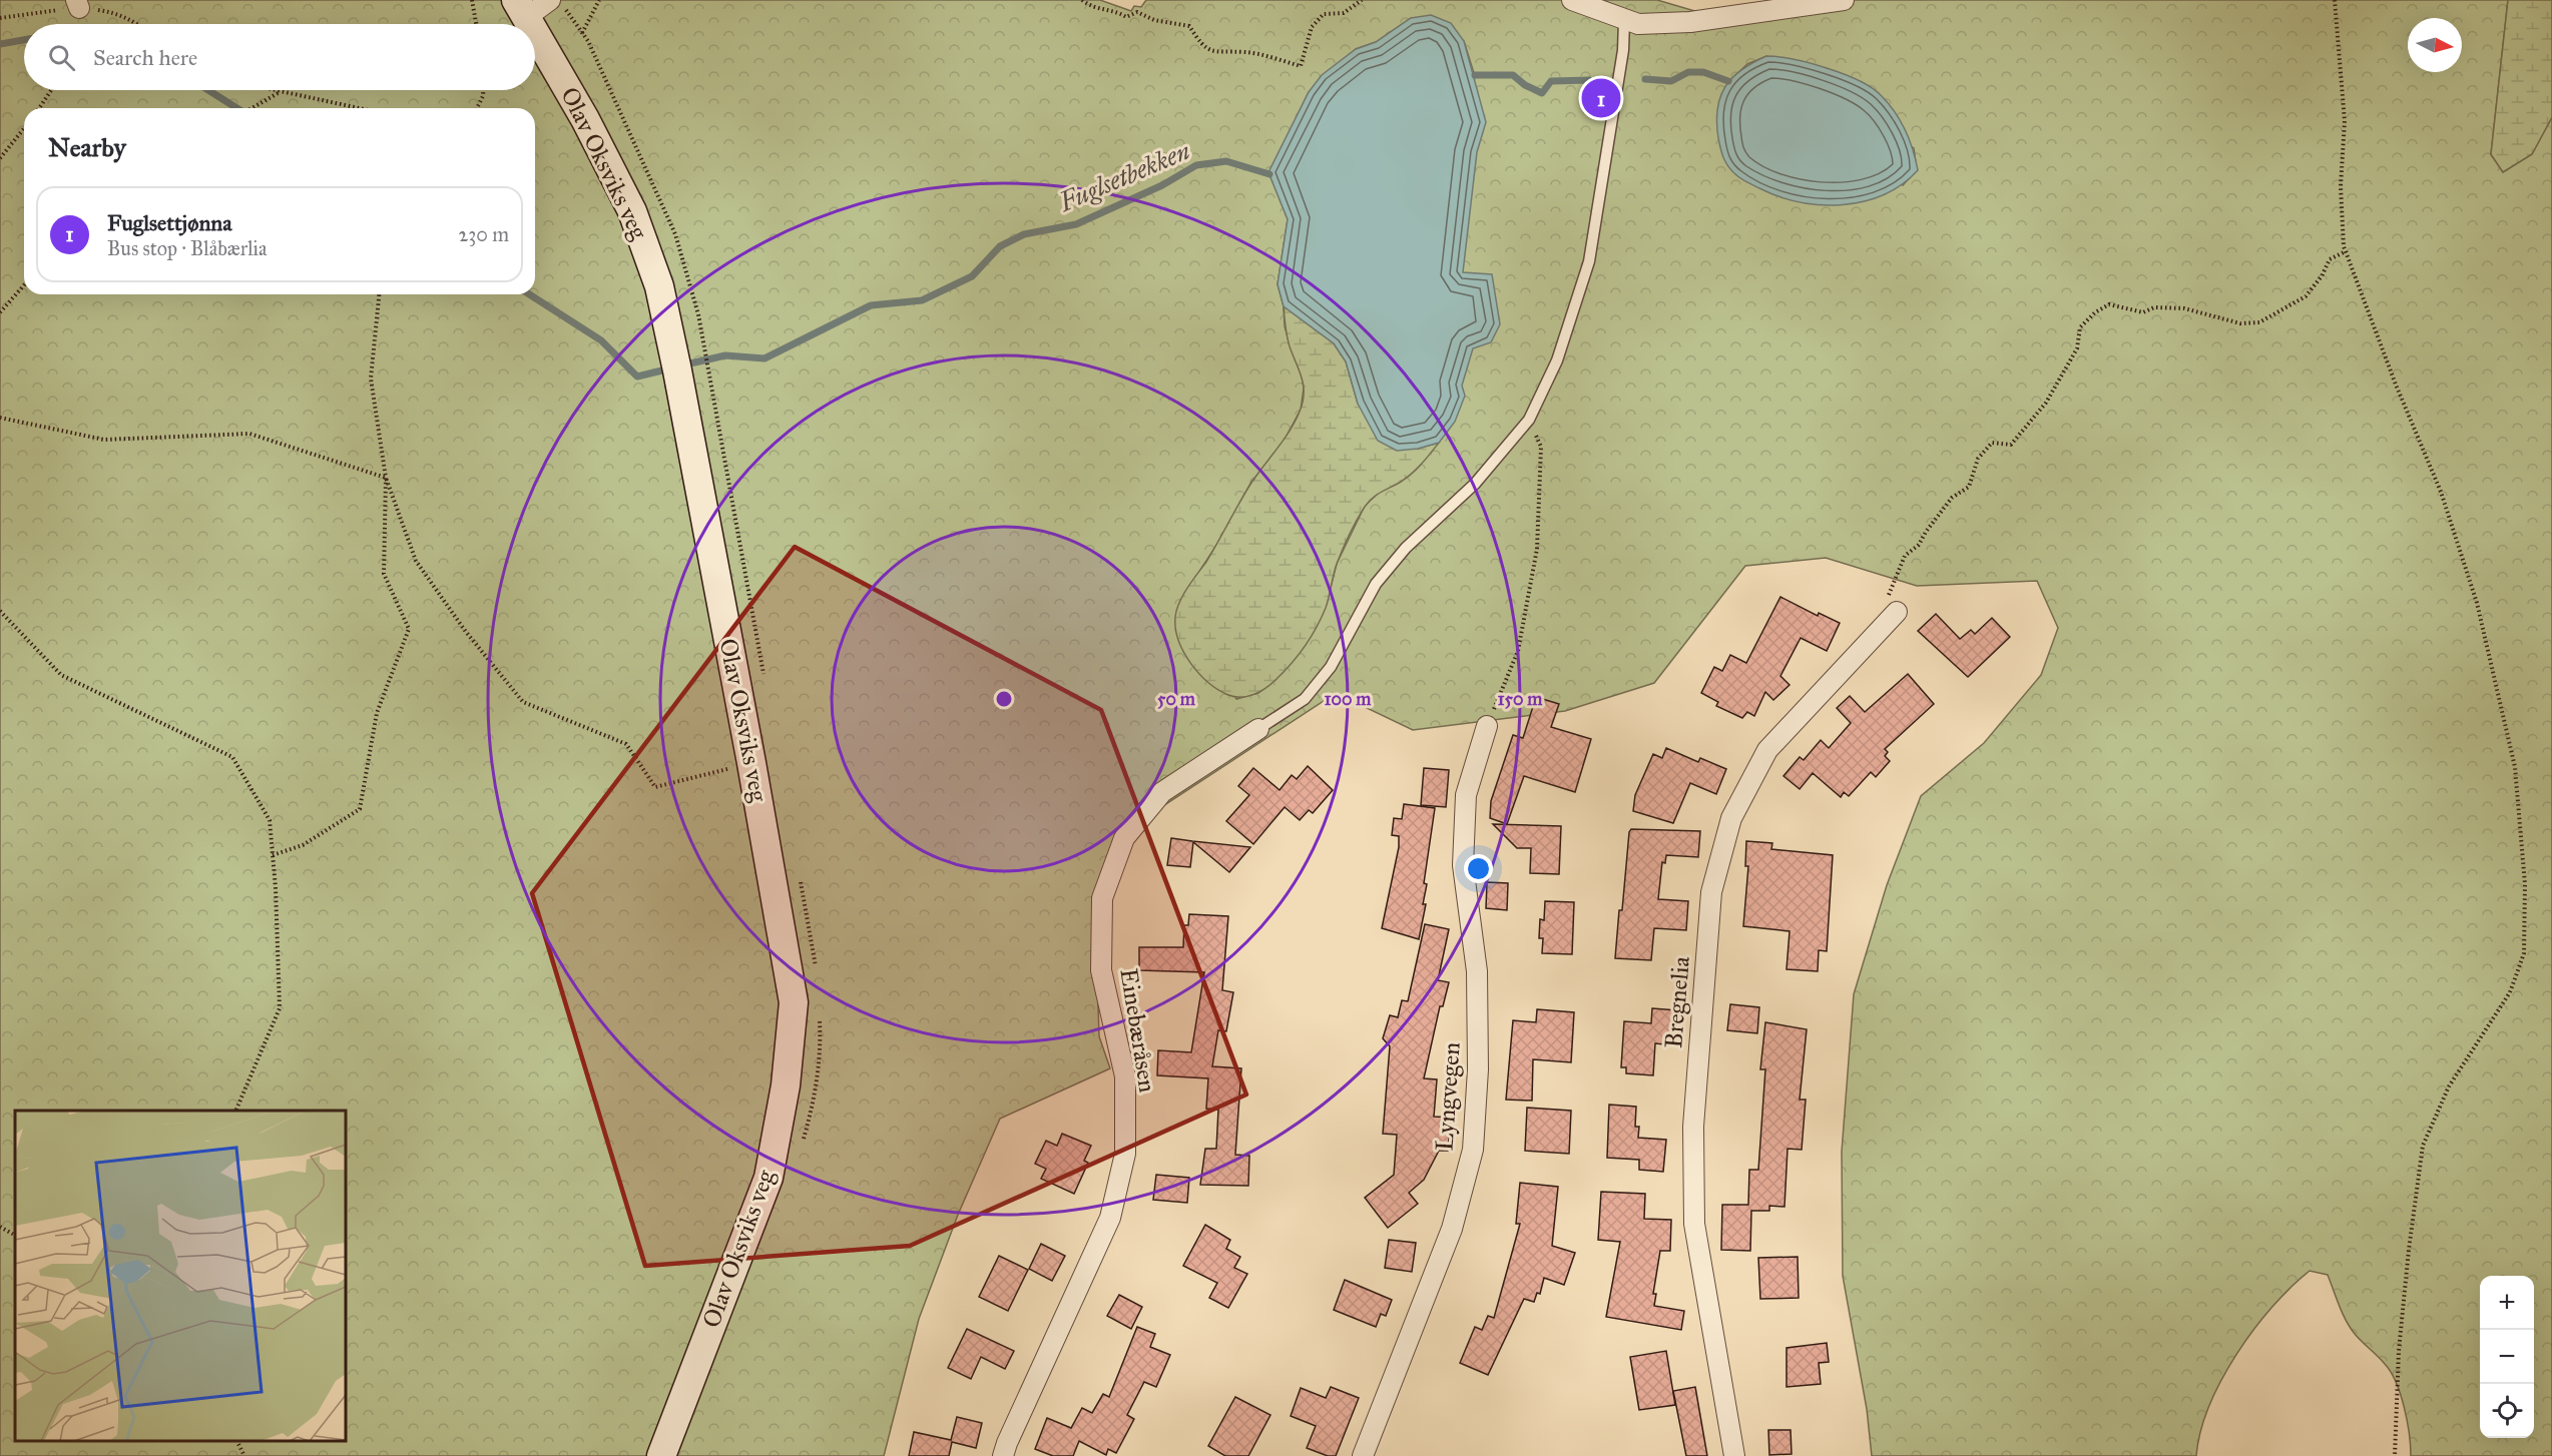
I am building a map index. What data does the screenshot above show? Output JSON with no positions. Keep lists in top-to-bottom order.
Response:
{
  "streets": {
    "street": [
      "Olav Oksviks veg",
      "Bregnelia",
      "Einebæråsen",
      "Lyngvegen"
    ]
  },
  "water": ["Fuglsetbekken"],
  "north": "right",
  "page": {
    "search": "Search here",
    "pins": "1",
    "heading": "Nearby",
    "list": [
      {
        "mark": "1",
        "name": "Fuglsettjønna",
        "note": "Bus stop · Blåbærlia",
        "value": "230 m"
      }
    ],
    "map_buttons": ["+", "−"]
  },
  "rings": ["50 m", "100 m", "150 m"]
}
